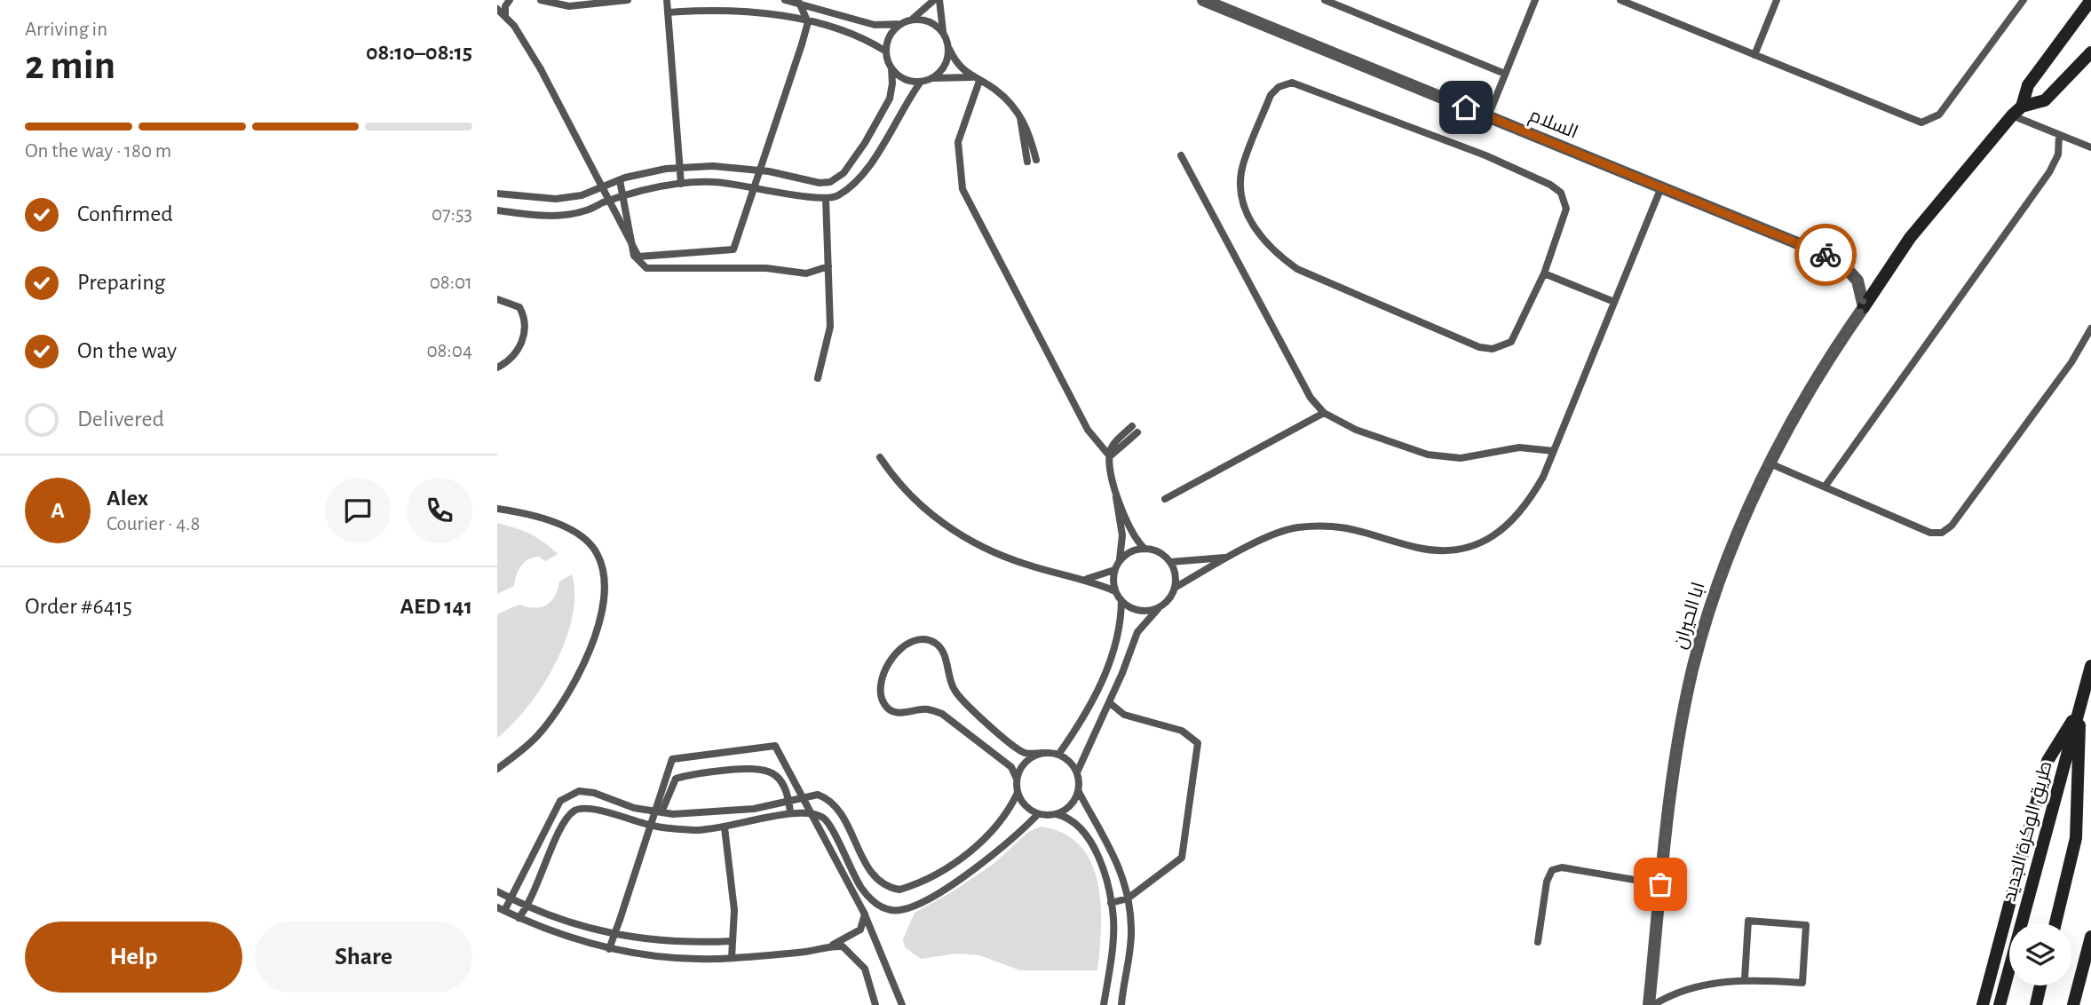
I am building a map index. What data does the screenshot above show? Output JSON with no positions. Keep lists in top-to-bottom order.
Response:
{
  "streets": {
    "street": ["السلام", "ابا الحيران", "طريق الوكرة الجديد"]
  },
  "crossings": [
    ["السلام", "ابا الحيران"]
  ],
  "page": {
    "heading": ["2 min", "Arriving in", "08:10–08:15"],
    "panel": [
      "Alex",
      "Courier · 4.8",
      "Order #6415",
      "AED 141"
    ],
    "bar": "On the way · 180 m",
    "list": [
      ["Confirmed", "07:53"],
      ["Preparing", "08:01"],
      ["On the way", "08:04"],
      "Delivered"
    ],
    "round": "A",
    "buttons": ["Help", "Share"]
  }
}
